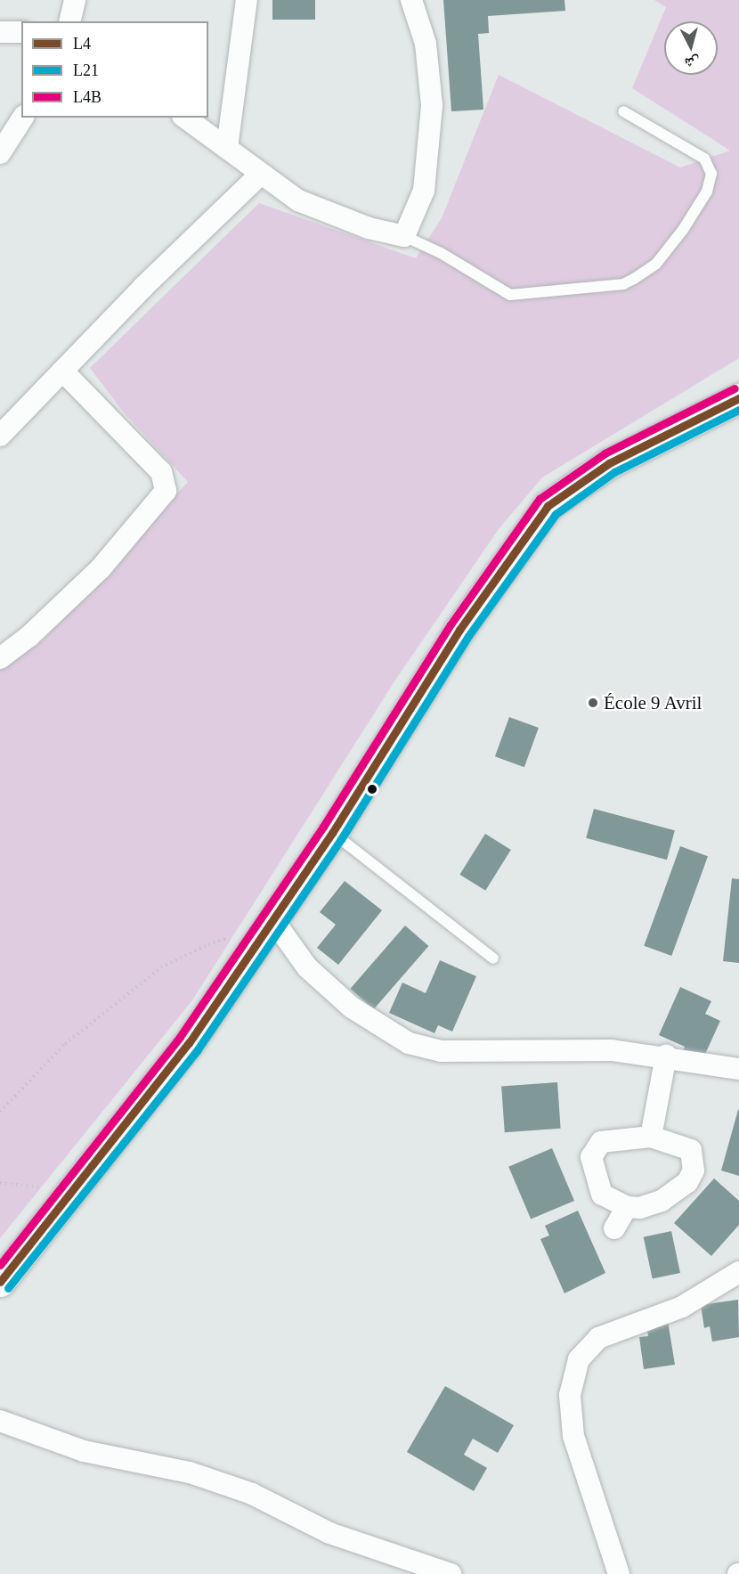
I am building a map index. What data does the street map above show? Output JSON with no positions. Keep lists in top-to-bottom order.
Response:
{
  "places": ["École 9 Avril"],
  "lines": ["transit line L4B", "transit line L4", "transit line L21"],
  "legend": ["L4", "L21", "L4B"],
  "north": "bottom"
}
